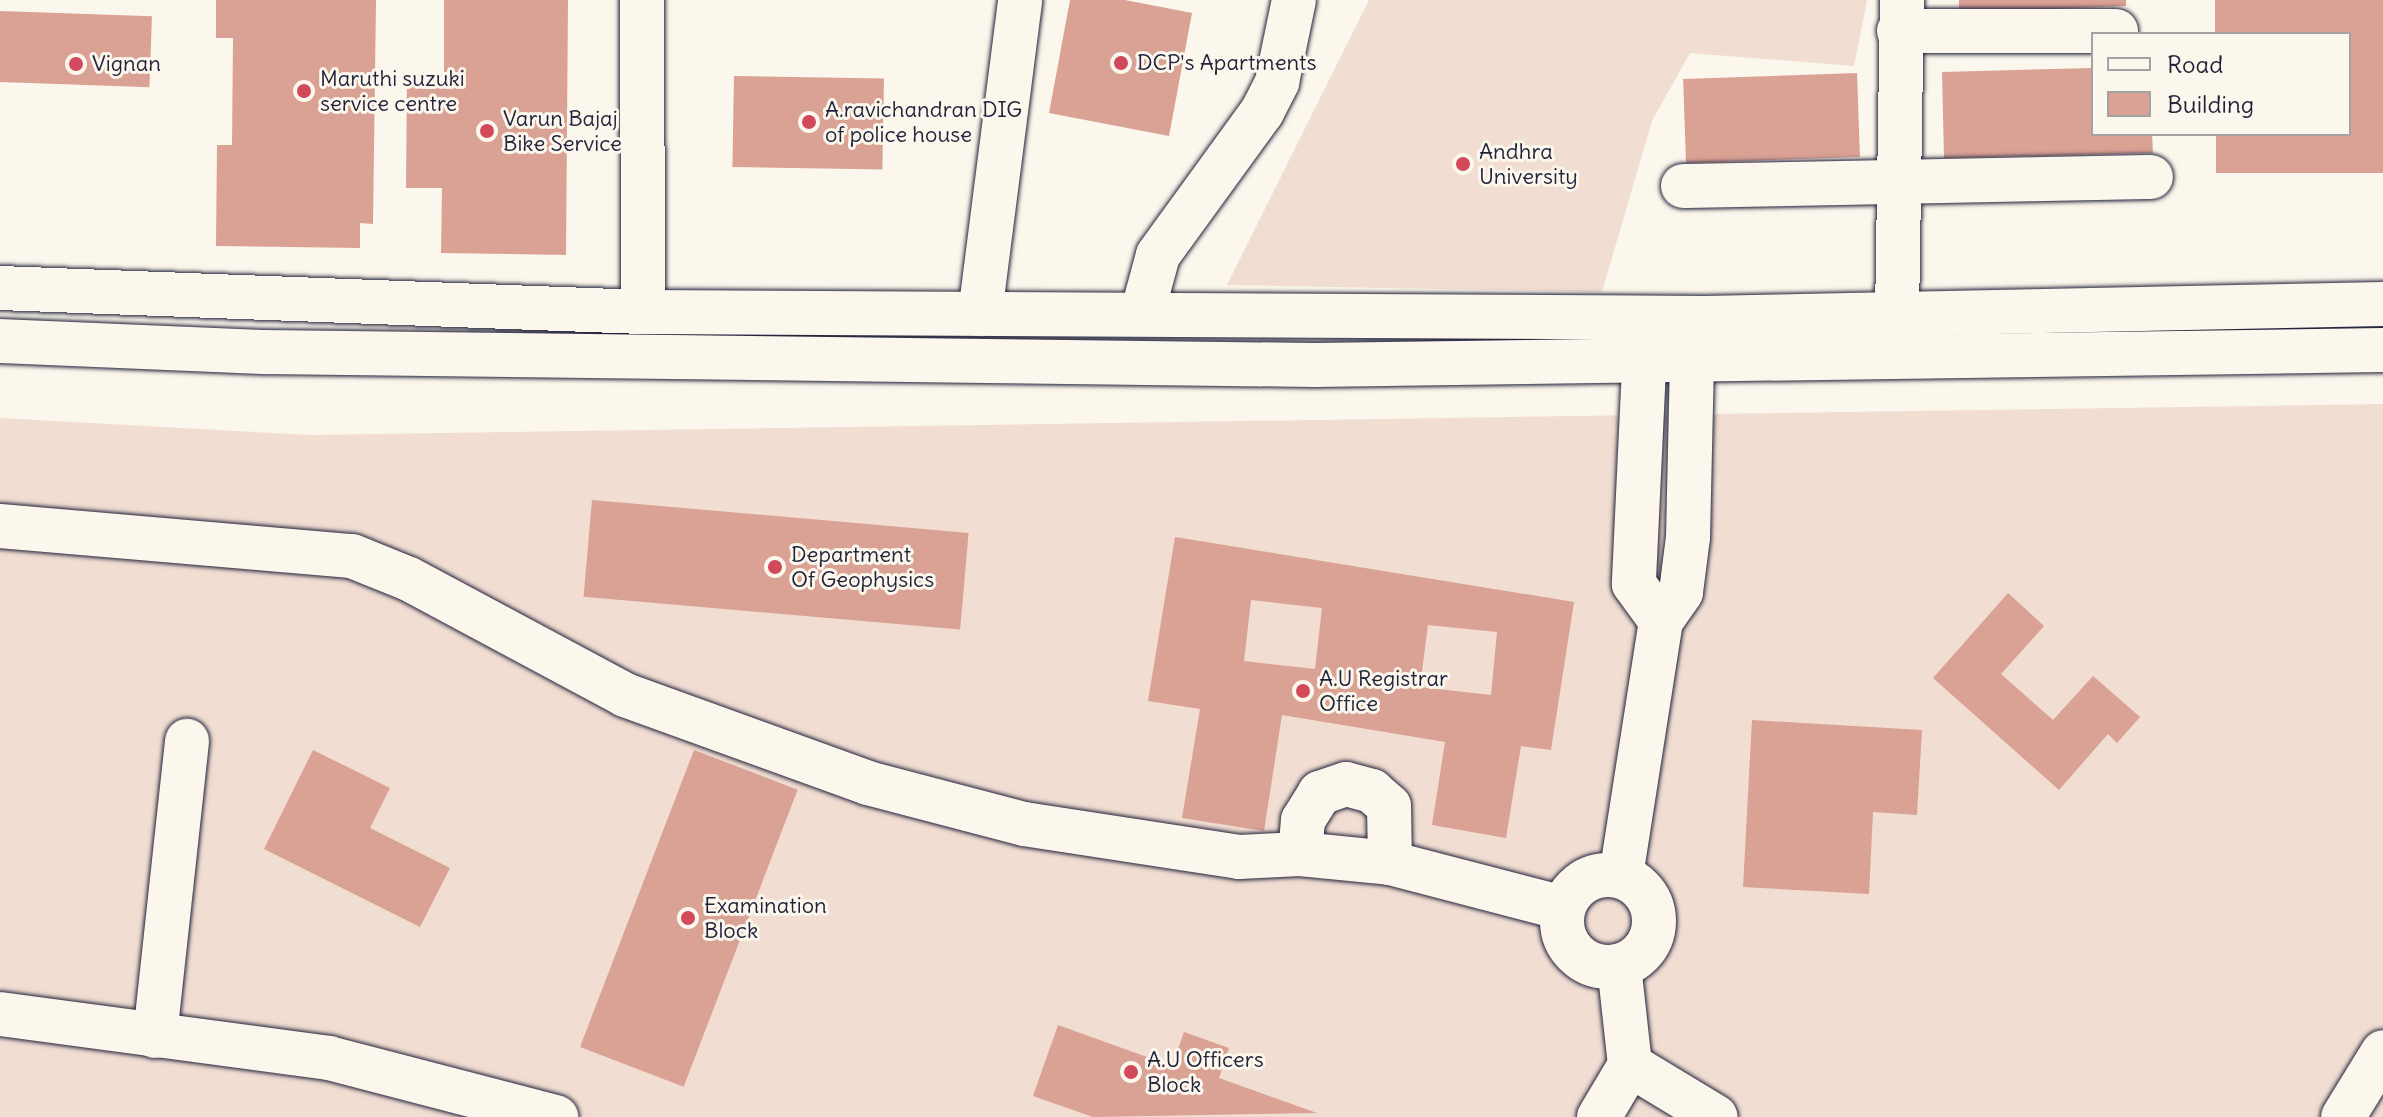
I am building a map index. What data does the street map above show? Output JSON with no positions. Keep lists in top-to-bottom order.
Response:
{
  "places": [
    "DCP's Apartments",
    "Vignan",
    "Maruthi suzuki service centre",
    "A.ravichandran DIG of police house",
    "Varun Bajaj Bike Service",
    "Andhra University",
    "Department Of Geophysics",
    "A.U Registrar Office",
    "Examination Block",
    "A.U Officers Block"
  ],
  "legend": ["Road", "Building"]
}
